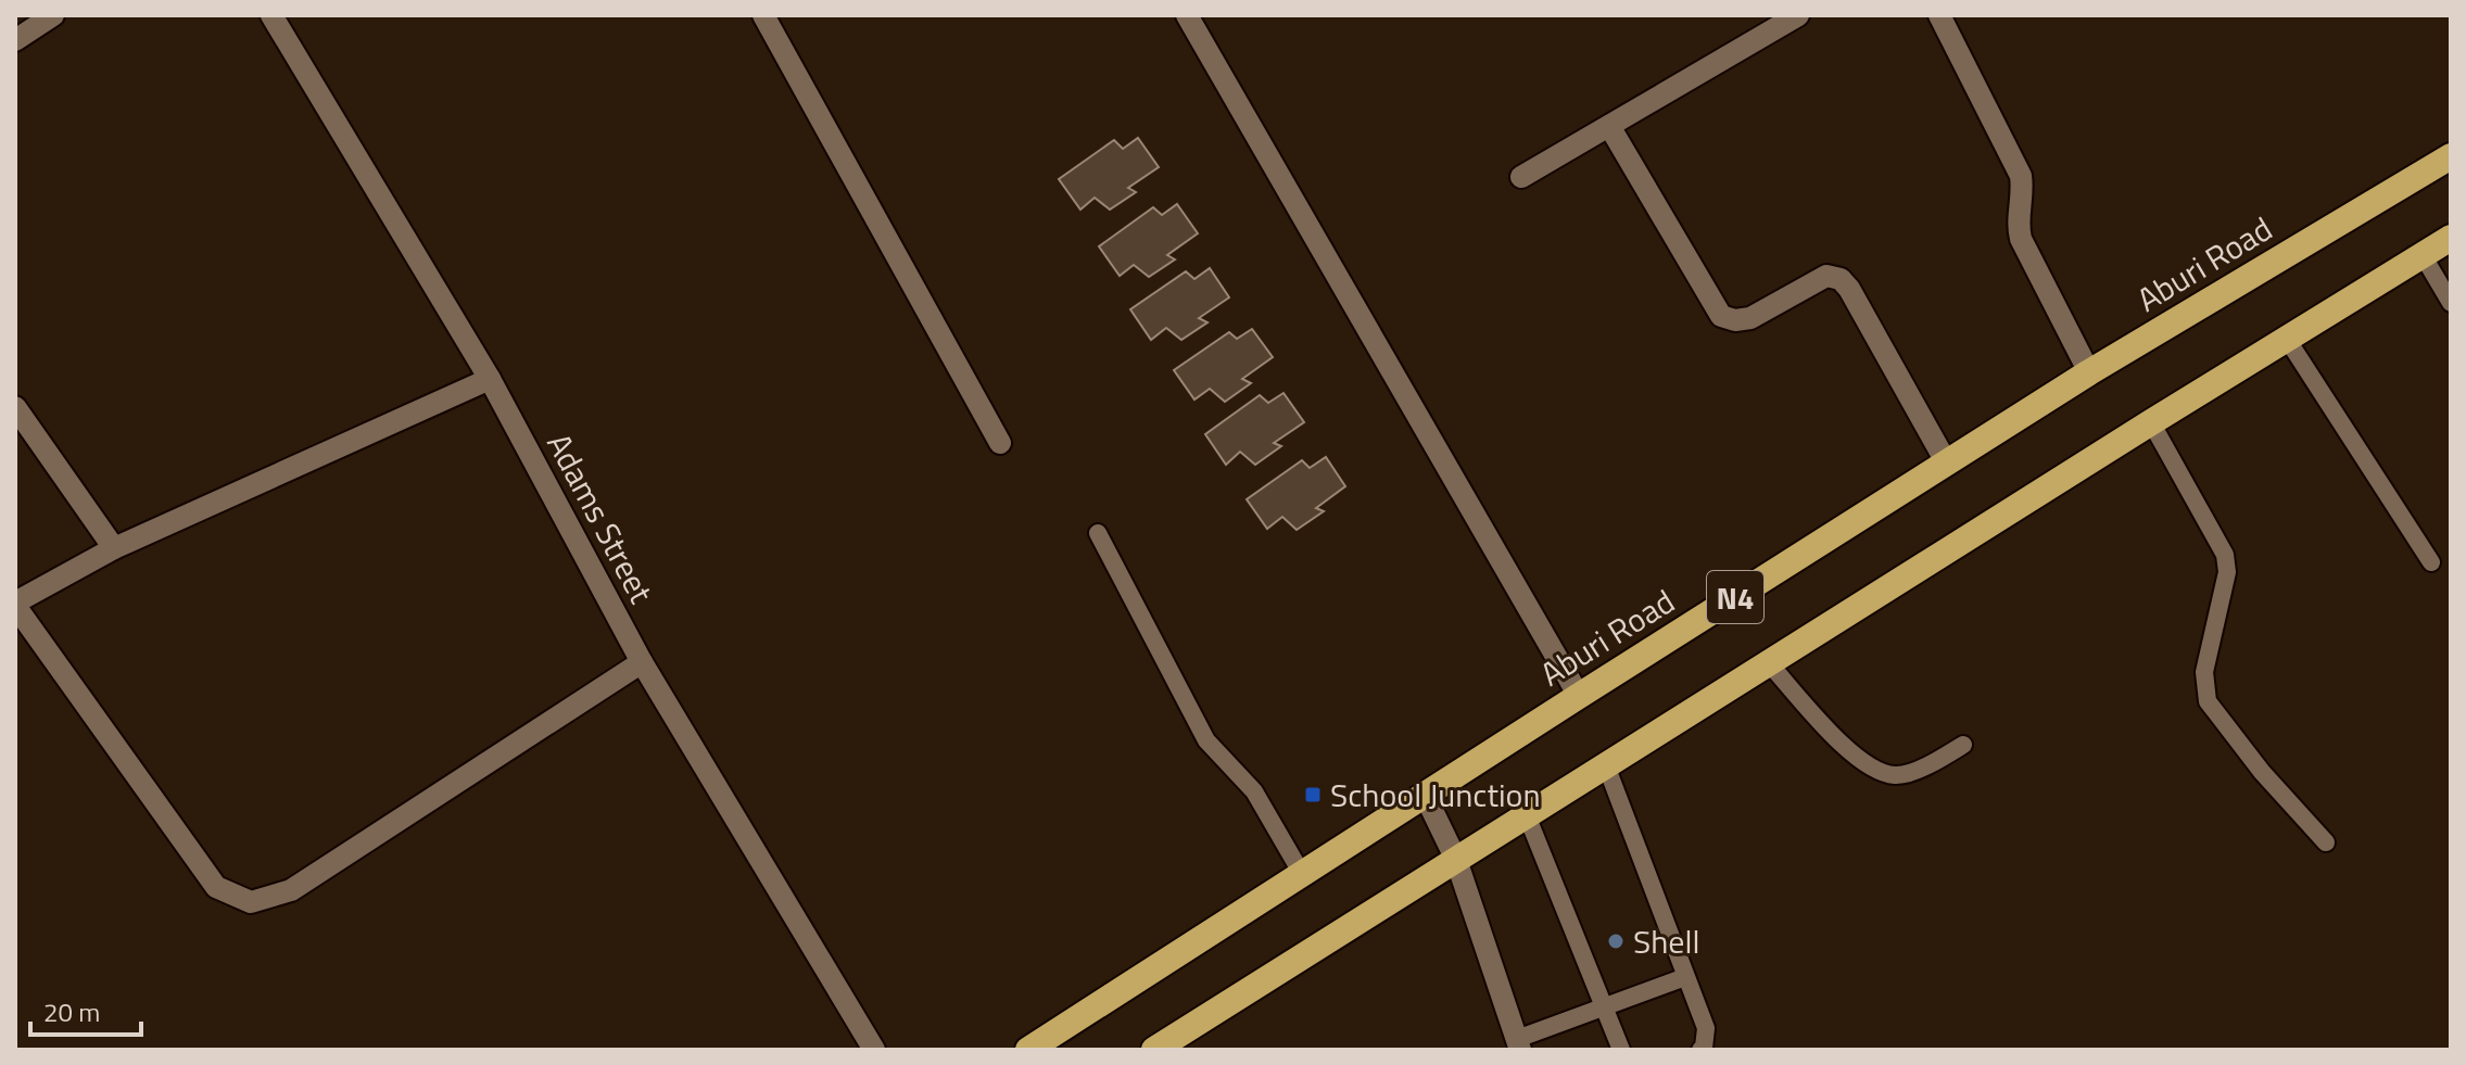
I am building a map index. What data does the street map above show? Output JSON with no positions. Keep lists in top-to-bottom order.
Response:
{
  "streets": {
    "highway": ["Aburi Road", "N4"],
    "street": ["Adams Street"]
  },
  "places": {
    "transit": ["School Junction"],
    "other": ["Shell"]
  },
  "scale_bar": "20 m"
}
